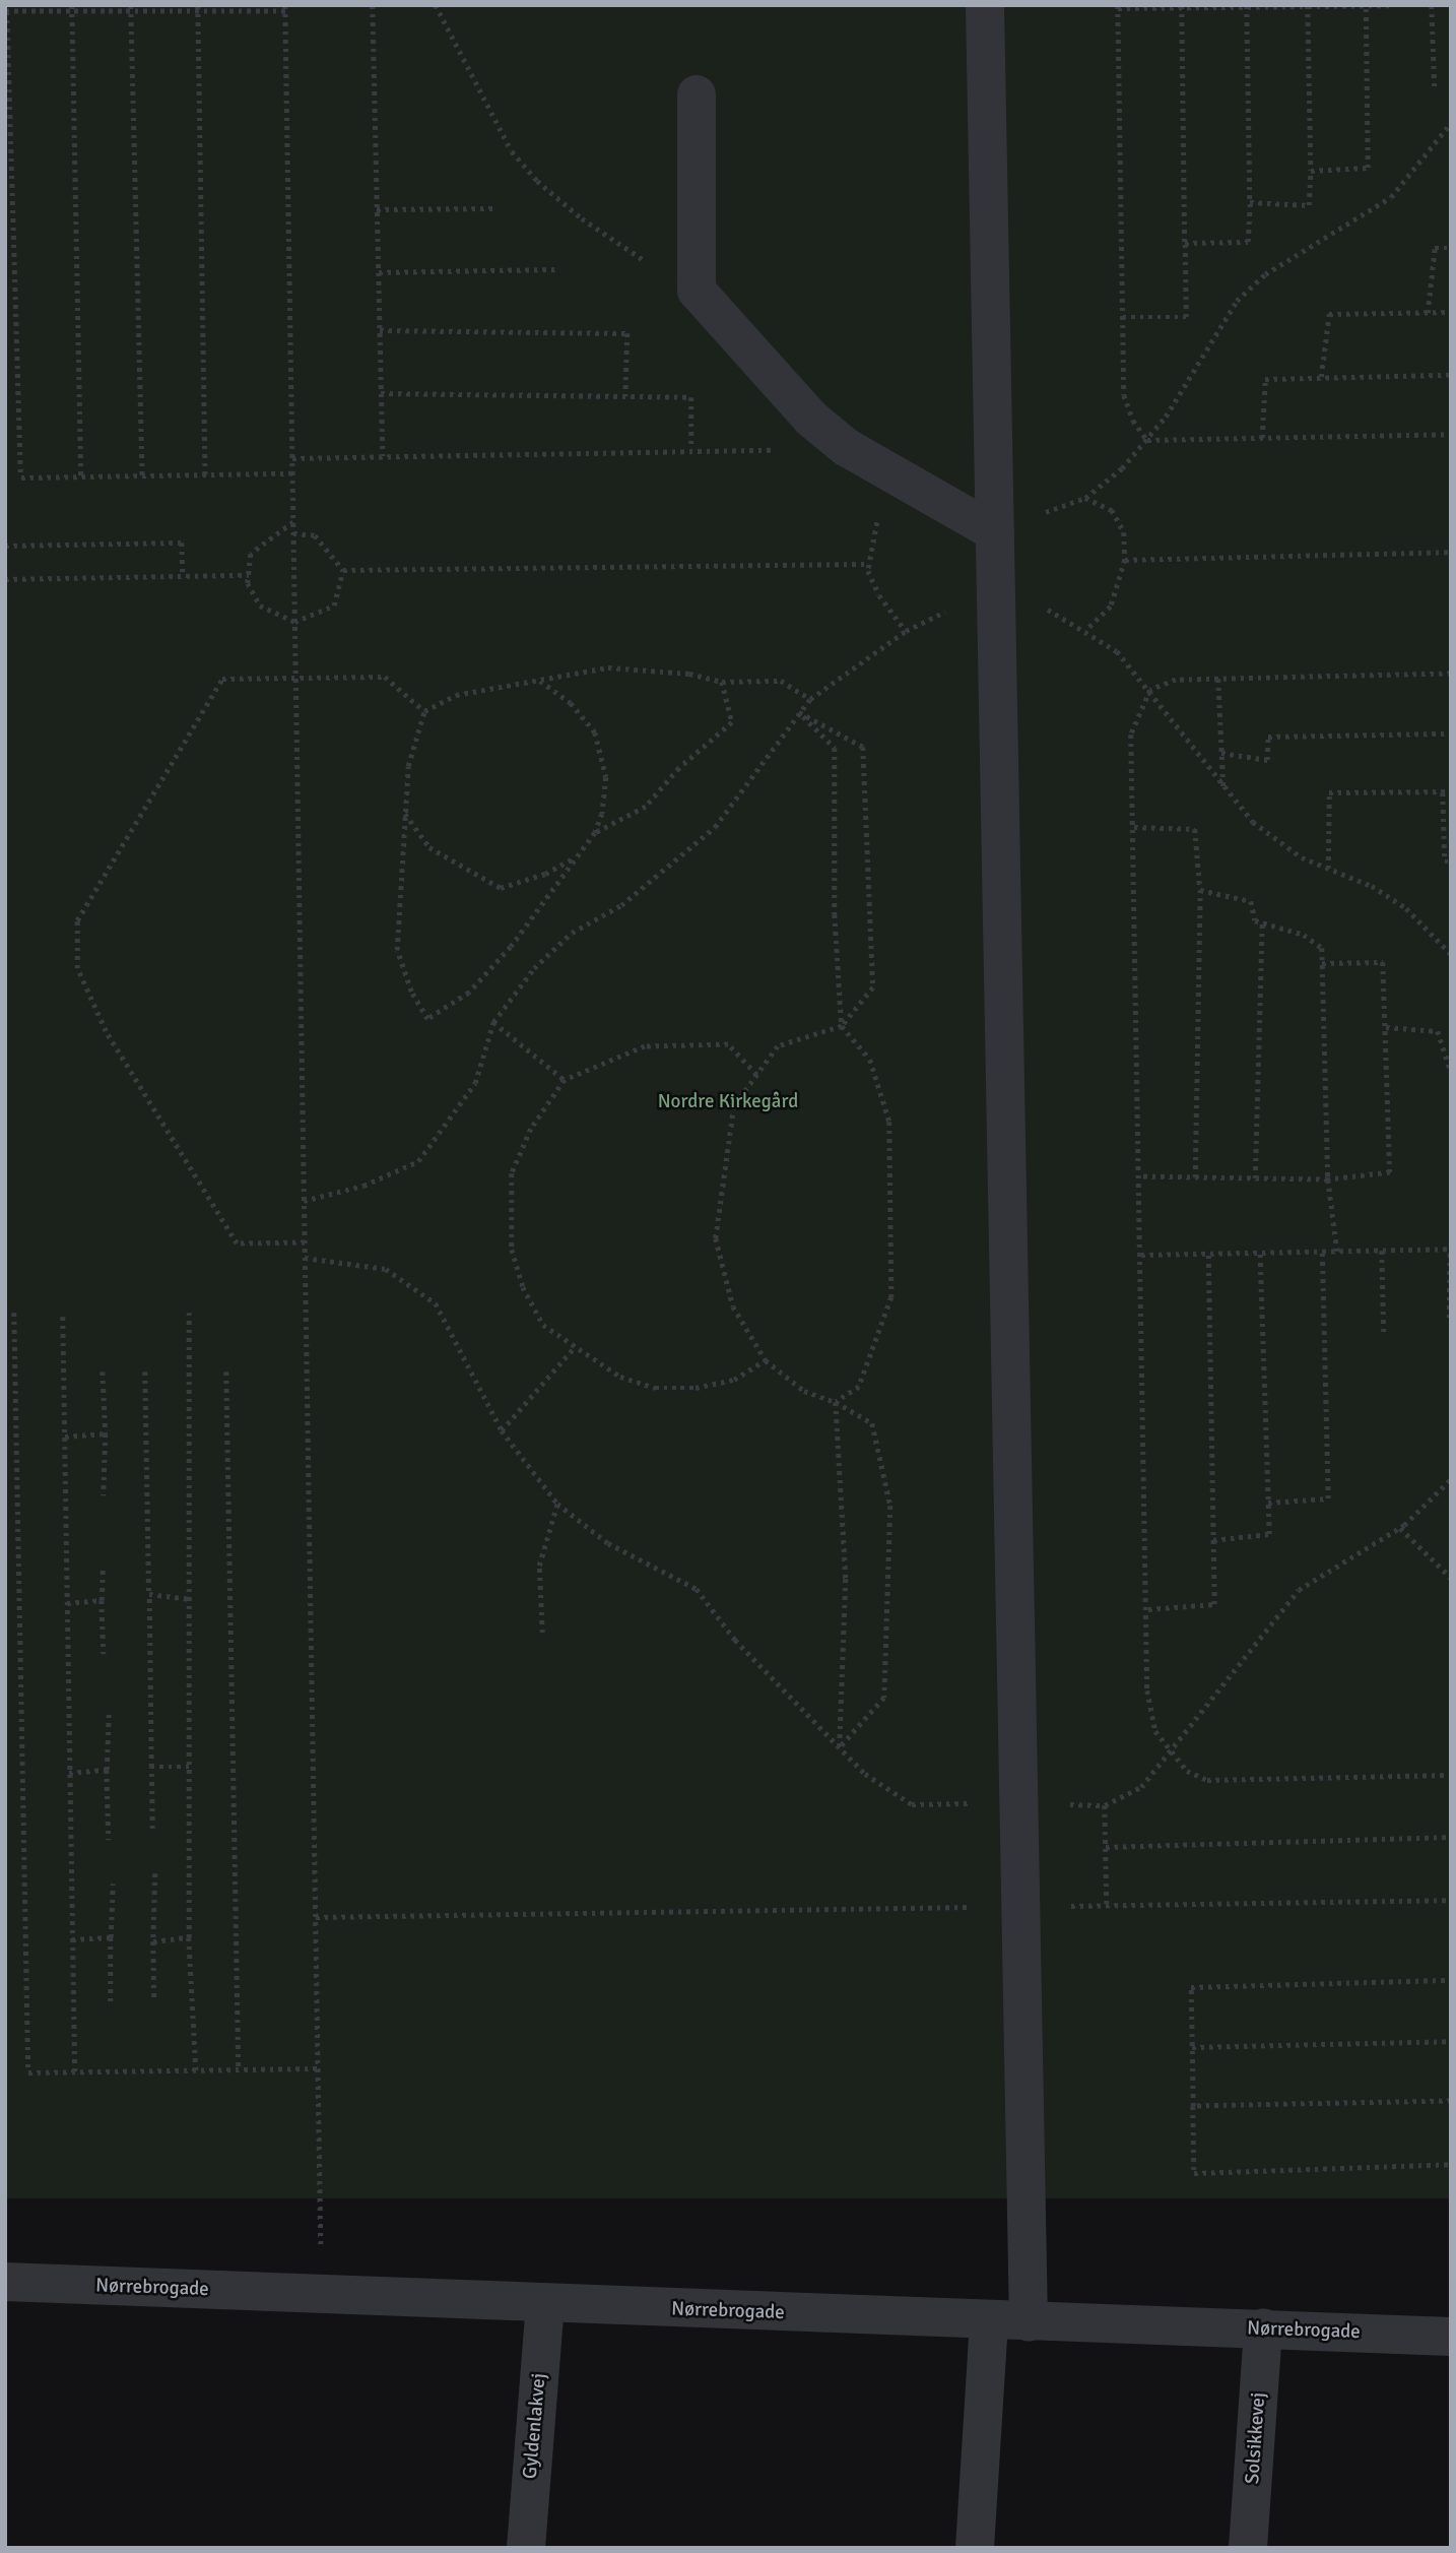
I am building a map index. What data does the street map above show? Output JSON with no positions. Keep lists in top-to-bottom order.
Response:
{
  "streets": {
    "street": ["Nørrebrogade", "Gyldenlakvej", "Solsikkevej"]
  },
  "crossings": [
    ["Nørrebrogade", "Gyldenlakvej"],
    ["Nørrebrogade", "Solsikkevej"]
  ],
  "parks": ["Nordre Kirkegård"]
}
